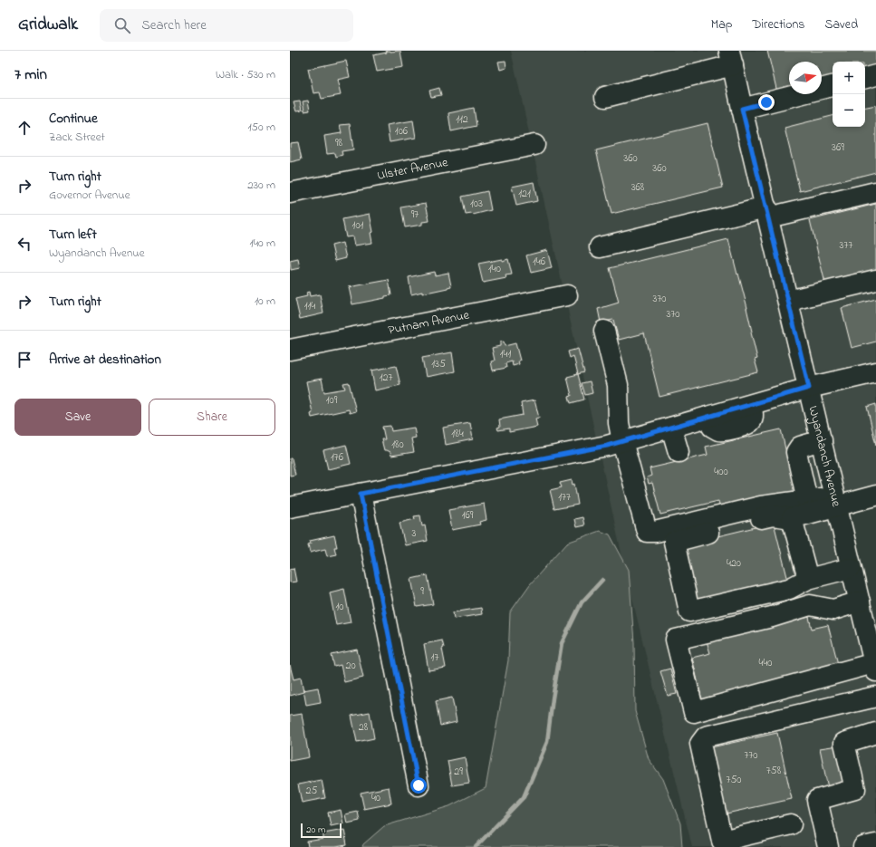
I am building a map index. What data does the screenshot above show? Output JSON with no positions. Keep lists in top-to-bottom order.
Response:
{
  "streets": {
    "street": ["Ulster Avenue", "Putnam Avenue", "Wyandanch Avenue"]
  },
  "house_numbers": [
    "112",
    "106",
    "98",
    "369",
    "360",
    "360",
    "368",
    "121",
    "103",
    "97",
    "101",
    "377",
    "146",
    "140",
    "370",
    "114",
    "370",
    "141",
    "135",
    "127",
    "109",
    "184",
    "180",
    "176",
    "400",
    "177",
    "169",
    "3",
    "420",
    "9",
    "10",
    "17",
    "440",
    "20",
    "28",
    "770",
    "758",
    "29",
    "750",
    "25",
    "40"
  ],
  "scale_bar": "20 m",
  "north": "right",
  "page": {
    "header": "Gridwalk",
    "search": "Search here",
    "nav": ["Map", "Directions", "Saved"],
    "heading": ["7 min", "Walk · 530 m"],
    "map_buttons": ["+", "−"],
    "list": [
      ["Continue", "Zack Street", "150 m"],
      ["Turn right", "Governor Avenue", "230 m"],
      ["Turn left", "Wyandanch Avenue", "140 m"],
      ["Turn right", "10 m"],
      "Arrive at destination"
    ],
    "buttons": ["Save", "Share"],
    "scale": "20 m"
  }
}
